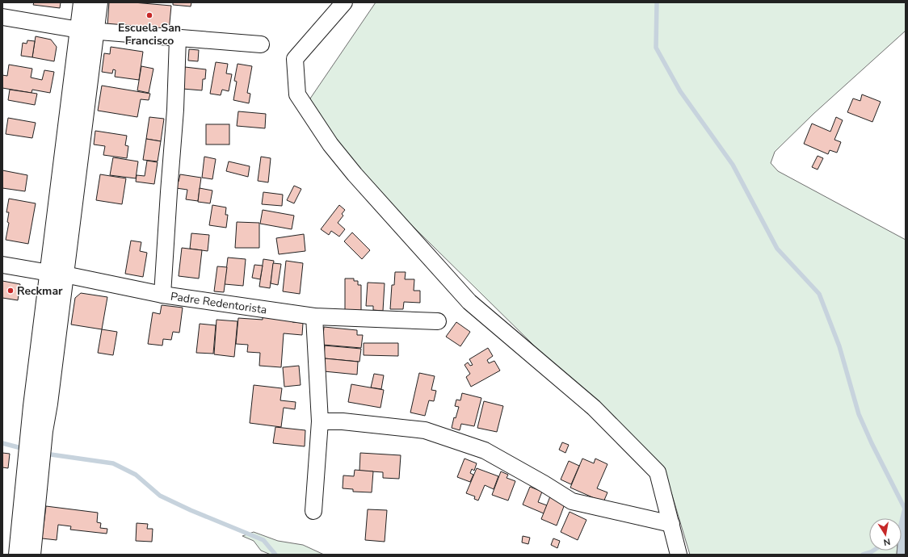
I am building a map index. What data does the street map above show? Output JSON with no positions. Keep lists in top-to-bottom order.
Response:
{
  "streets": {
    "street": ["Padre Redentorista"]
  },
  "places": ["Escuela San Francisco", "Reckmar"],
  "north": "bottom"
}
